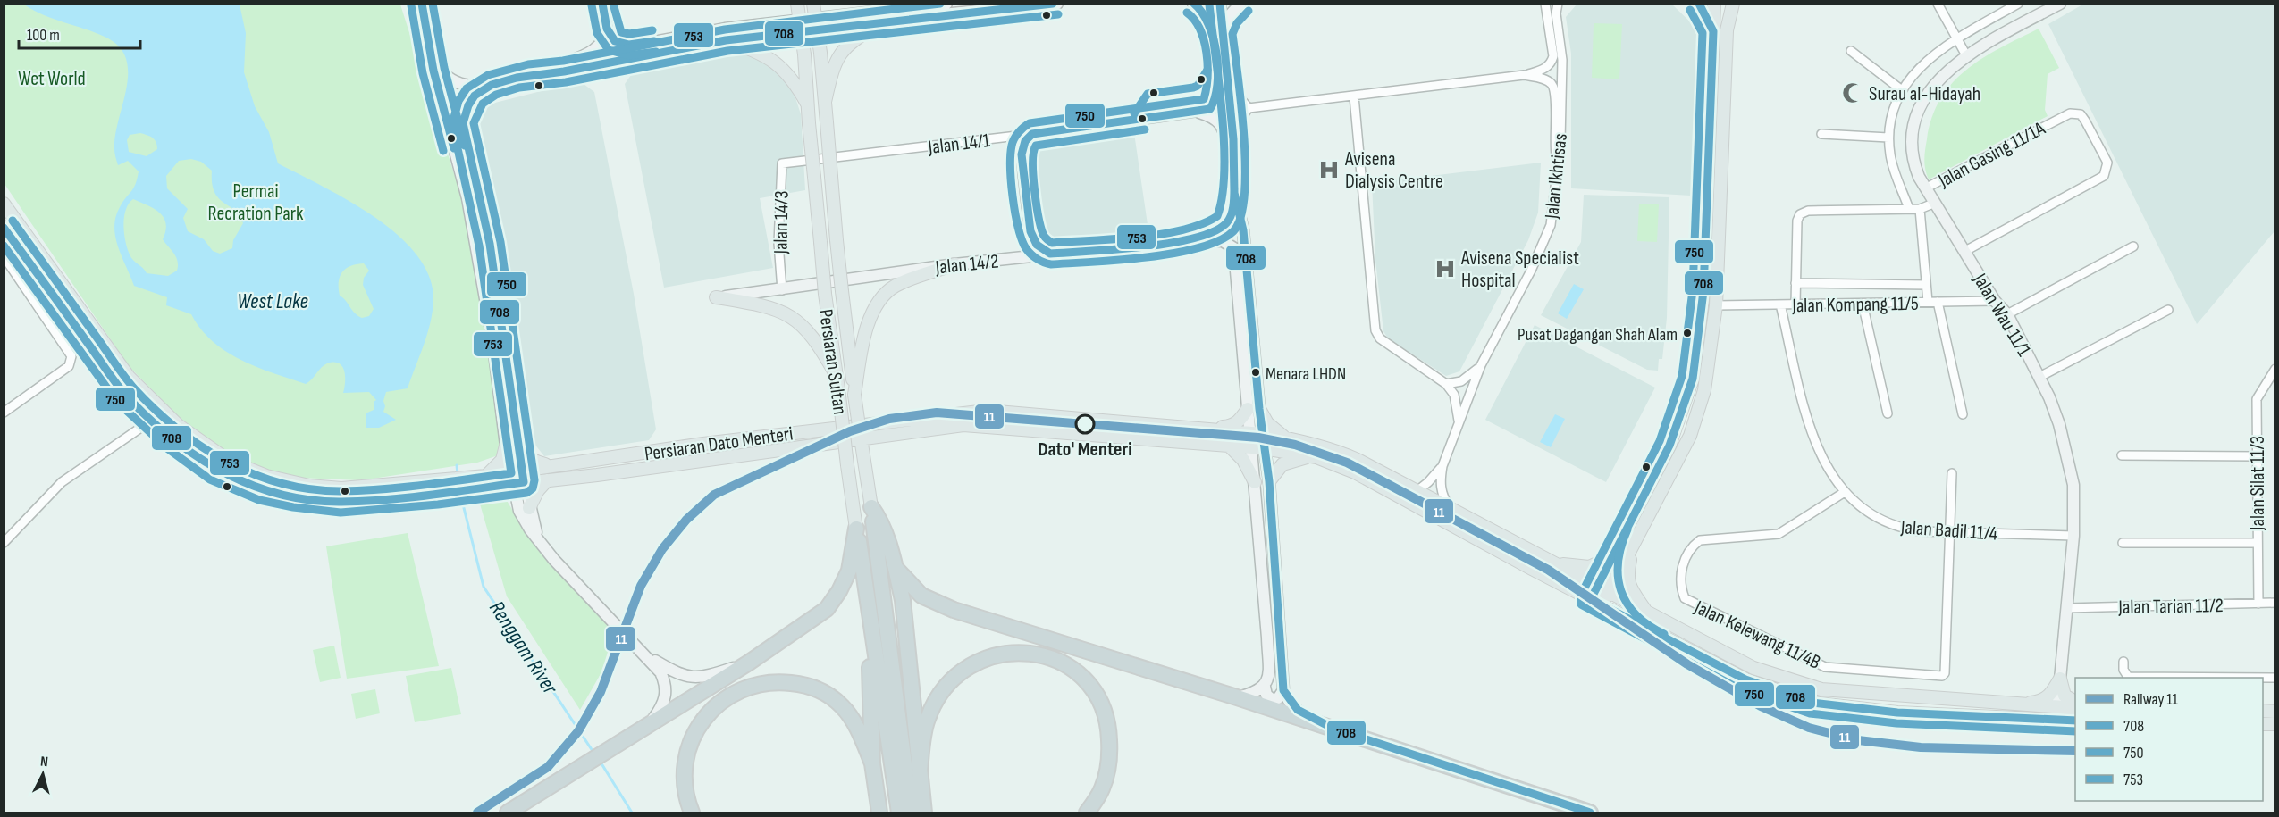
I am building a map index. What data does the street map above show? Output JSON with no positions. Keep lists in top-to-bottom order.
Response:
{
  "streets": {
    "highway": ["Persiaran Sultan"],
    "main road": [
      "Jalan 14/1",
      "Jalan 14/2",
      "Jalan Wau 11/1",
      "Persiaran Dato Menteri"
    ],
    "street": [
      "Jalan Gasing 11/1A",
      "Jalan Ikhtisas",
      "Jalan 14/3",
      "Jalan Kompang 11/5",
      "Jalan Silat 11/3",
      "Jalan Badil 11/4",
      "Jalan Tarian 11/2",
      "Jalan Kelewang 11/4B"
    ]
  },
  "crossings": [
    ["Jalan 14/1", "Jalan 14/3"],
    ["Jalan Gasing 11/1A", "Jalan Wau 11/1"],
    ["Jalan Ikhtisas", "Persiaran Dato Menteri"],
    ["Jalan 14/3", "Jalan 14/2"],
    ["Jalan Kompang 11/5", "Jalan Wau 11/1"],
    ["Jalan Kompang 11/5", "Jalan Badil 11/4"],
    ["Jalan Wau 11/1", "Persiaran Dato Menteri"],
    ["Jalan Wau 11/1", "Jalan Badil 11/4"],
    ["Jalan Wau 11/1", "Jalan Tarian 11/2"],
    ["Jalan Silat 11/3", "Jalan Tarian 11/2"],
    ["Jalan Badil 11/4", "Jalan Kelewang 11/4B"]
  ],
  "water": ["West Lake", "Renggam River"],
  "parks": ["Wet World", "Permai Recration Park"],
  "places": {
    "mosque": ["Surau al-Hidayah"],
    "hospital": ["Avisena Dialysis Centre", "Avisena Specialist Hospital"],
    "other": ["Pusat Dagangan Shah Alam", "Menara LHDN", "Dato' Menteri"]
  },
  "lines": [
    "transit line 708",
    "transit line 753",
    "transit line 750",
    "rail line 11"
  ],
  "legend": [
    "Railway 11",
    "708",
    "750",
    "753"
  ],
  "scale_bar": "100 m",
  "north": "top"
}
